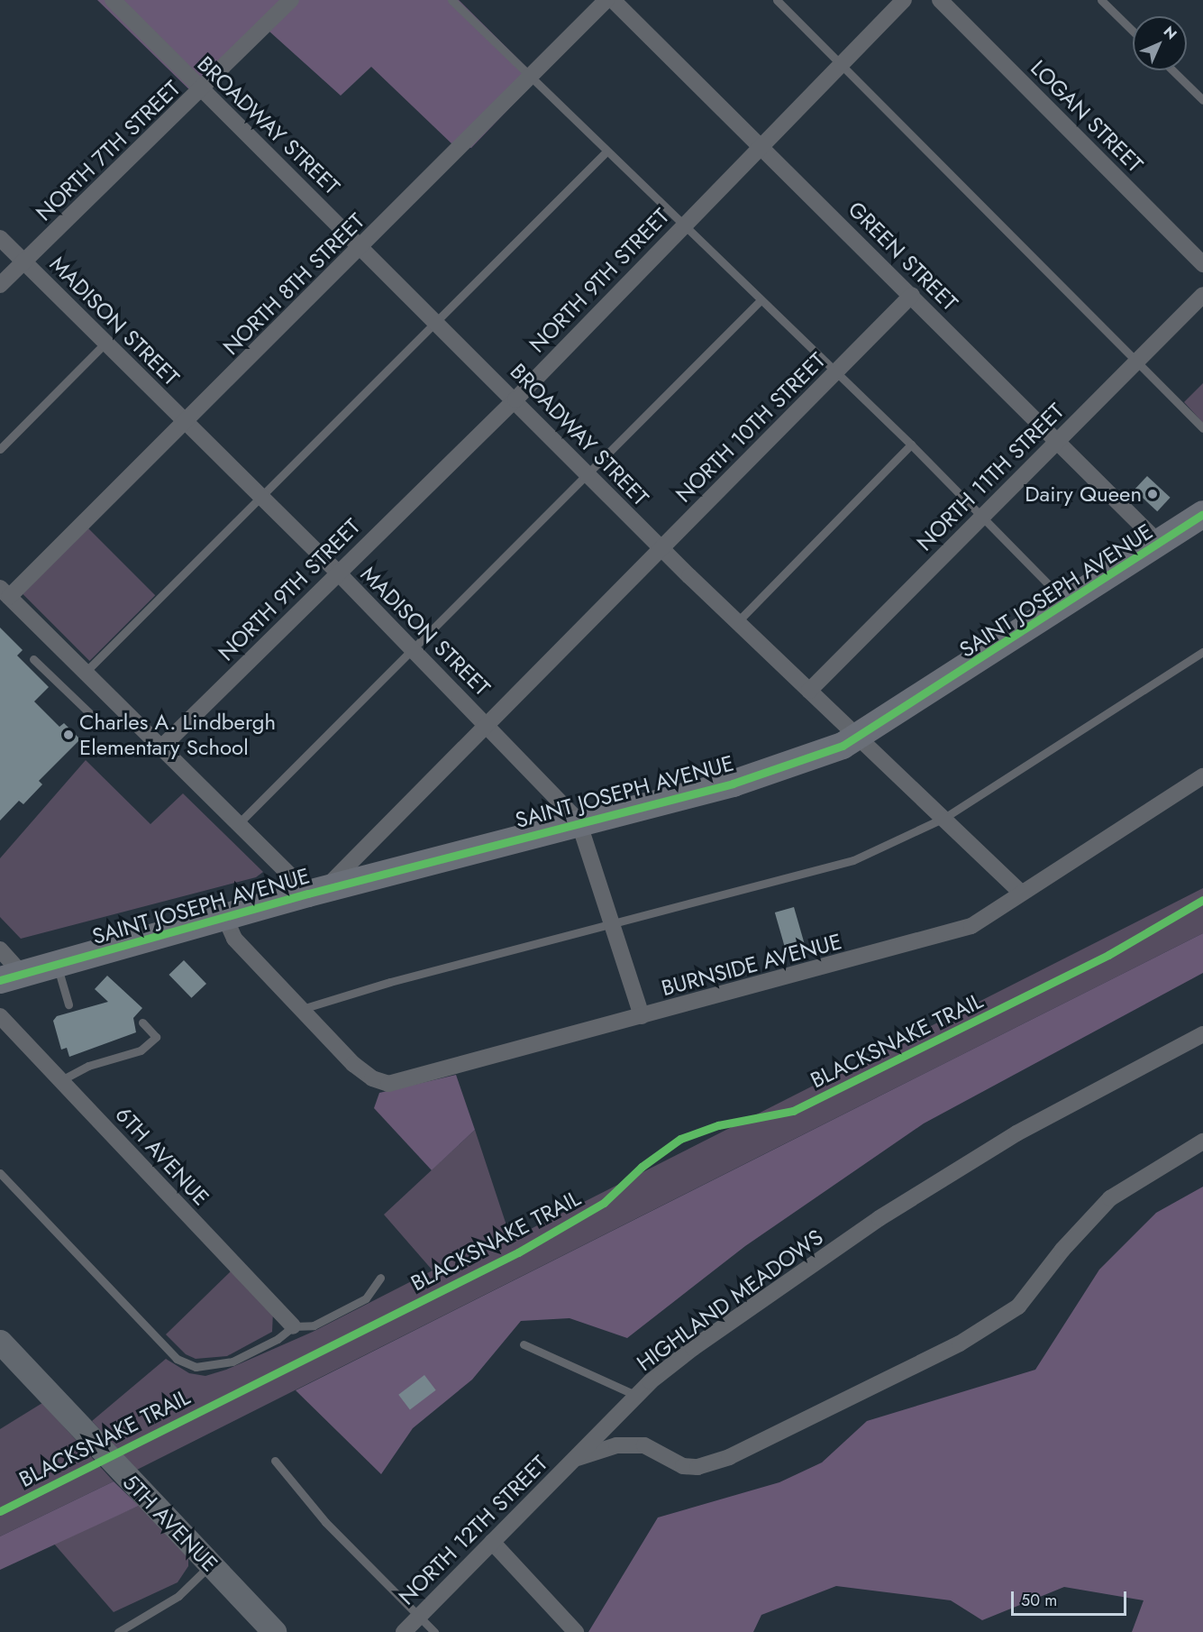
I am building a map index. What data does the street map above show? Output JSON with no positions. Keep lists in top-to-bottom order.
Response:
{
  "streets": {
    "main road": ["SAINT JOSEPH AVENUE"],
    "street": [
      "LOGAN STREET",
      "BROADWAY STREET",
      "NORTH 7TH STREET",
      "GREEN STREET",
      "NORTH 9TH STREET",
      "NORTH 8TH STREET",
      "MADISON STREET",
      "NORTH 10TH STREET",
      "NORTH 11TH STREET",
      "BURNSIDE AVENUE",
      "6TH AVENUE",
      "HIGHLAND MEADOWS",
      "5TH AVENUE",
      "NORTH 12TH STREET"
    ],
    "cycle path": ["BLACKSNAKE TRAIL"]
  },
  "crossings": [
    ["BROADWAY STREET", "NORTH 7TH STREET"],
    ["BROADWAY STREET", "NORTH 9TH STREET"],
    ["BROADWAY STREET", "NORTH 8TH STREET"],
    ["BROADWAY STREET", "NORTH 10TH STREET"],
    ["BROADWAY STREET", "NORTH 11TH STREET"],
    ["BROADWAY STREET", "SAINT JOSEPH AVENUE"],
    ["BROADWAY STREET", "BURNSIDE AVENUE"],
    ["NORTH 7TH STREET", "MADISON STREET"],
    ["GREEN STREET", "NORTH 9TH STREET"],
    ["GREEN STREET", "NORTH 10TH STREET"],
    ["GREEN STREET", "NORTH 11TH STREET"],
    ["GREEN STREET", "SAINT JOSEPH AVENUE"],
    ["NORTH 9TH STREET", "MADISON STREET"],
    ["NORTH 8TH STREET", "MADISON STREET"],
    ["MADISON STREET", "NORTH 10TH STREET"],
    ["MADISON STREET", "SAINT JOSEPH AVENUE"],
    ["MADISON STREET", "BURNSIDE AVENUE"],
    ["NORTH 10TH STREET", "SAINT JOSEPH AVENUE"],
    ["SAINT JOSEPH AVENUE", "BURNSIDE AVENUE"],
    ["HIGHLAND MEADOWS", "NORTH 12TH STREET"]
  ],
  "places": ["Dairy Queen", "Charles A. Lindbergh Elementary School"],
  "scale_bar": "50 m",
  "north": "top right"
}
